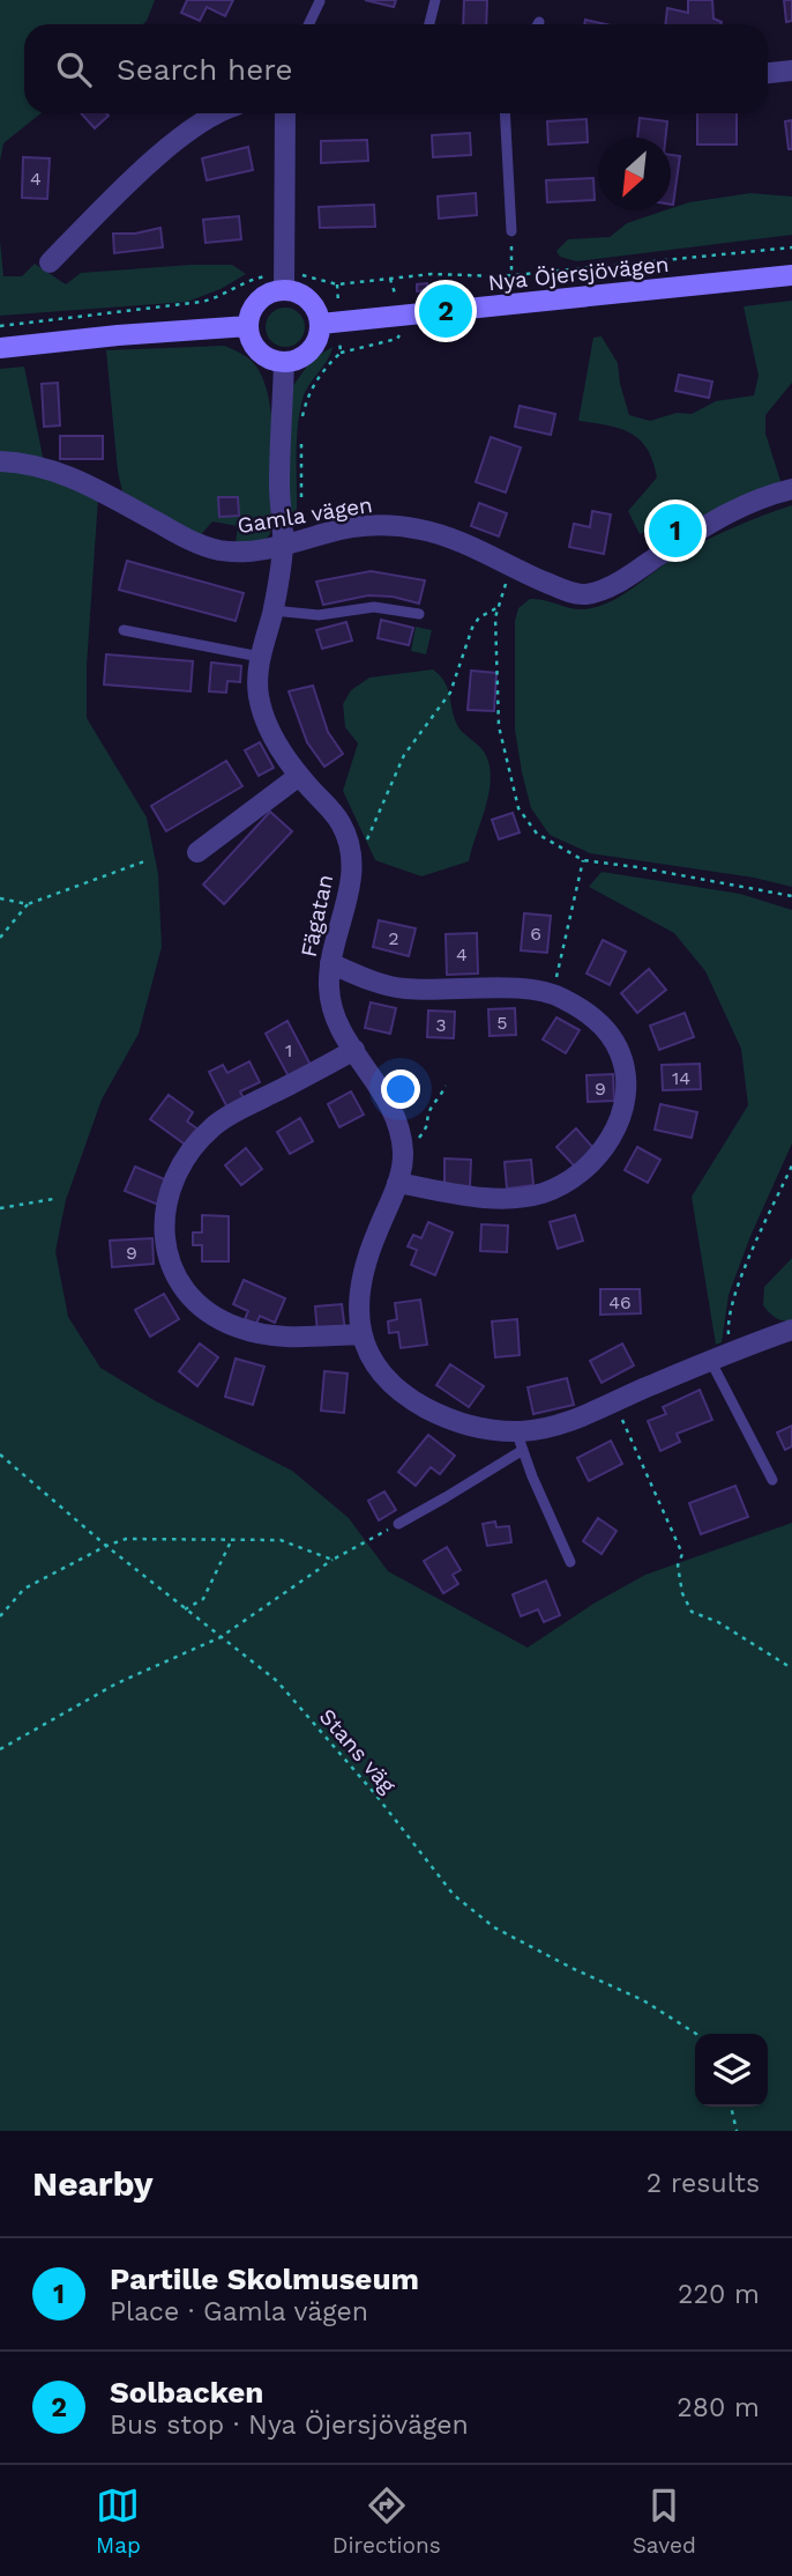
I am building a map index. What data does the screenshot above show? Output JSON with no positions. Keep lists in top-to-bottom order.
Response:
{
  "streets": {
    "street": ["Nya Öjersjövägen", "Gamla vägen", "Fägatan"],
    "path": ["Stans väg"]
  },
  "crossings": [
    ["Nya Öjersjövägen", "Fägatan"],
    ["Gamla vägen", "Fägatan"]
  ],
  "house_numbers": [
    "4",
    "6",
    "2",
    "4",
    "5",
    "3",
    "1",
    "14",
    "9",
    "9",
    "46"
  ],
  "north": "bottom left",
  "page": {
    "search": "Search here",
    "pins": ["2", "1"],
    "heading": ["Nearby", "2 results"],
    "list": [
      {
        "mark": "1",
        "name": "Partille Skolmuseum",
        "note": "Place · Gamla vägen",
        "value": "220 m"
      },
      {
        "mark": "2",
        "name": "Solbacken",
        "note": "Bus stop · Nya Öjersjövägen",
        "value": "280 m"
      }
    ],
    "nav": ["Map", "Directions", "Saved"]
  }
}
